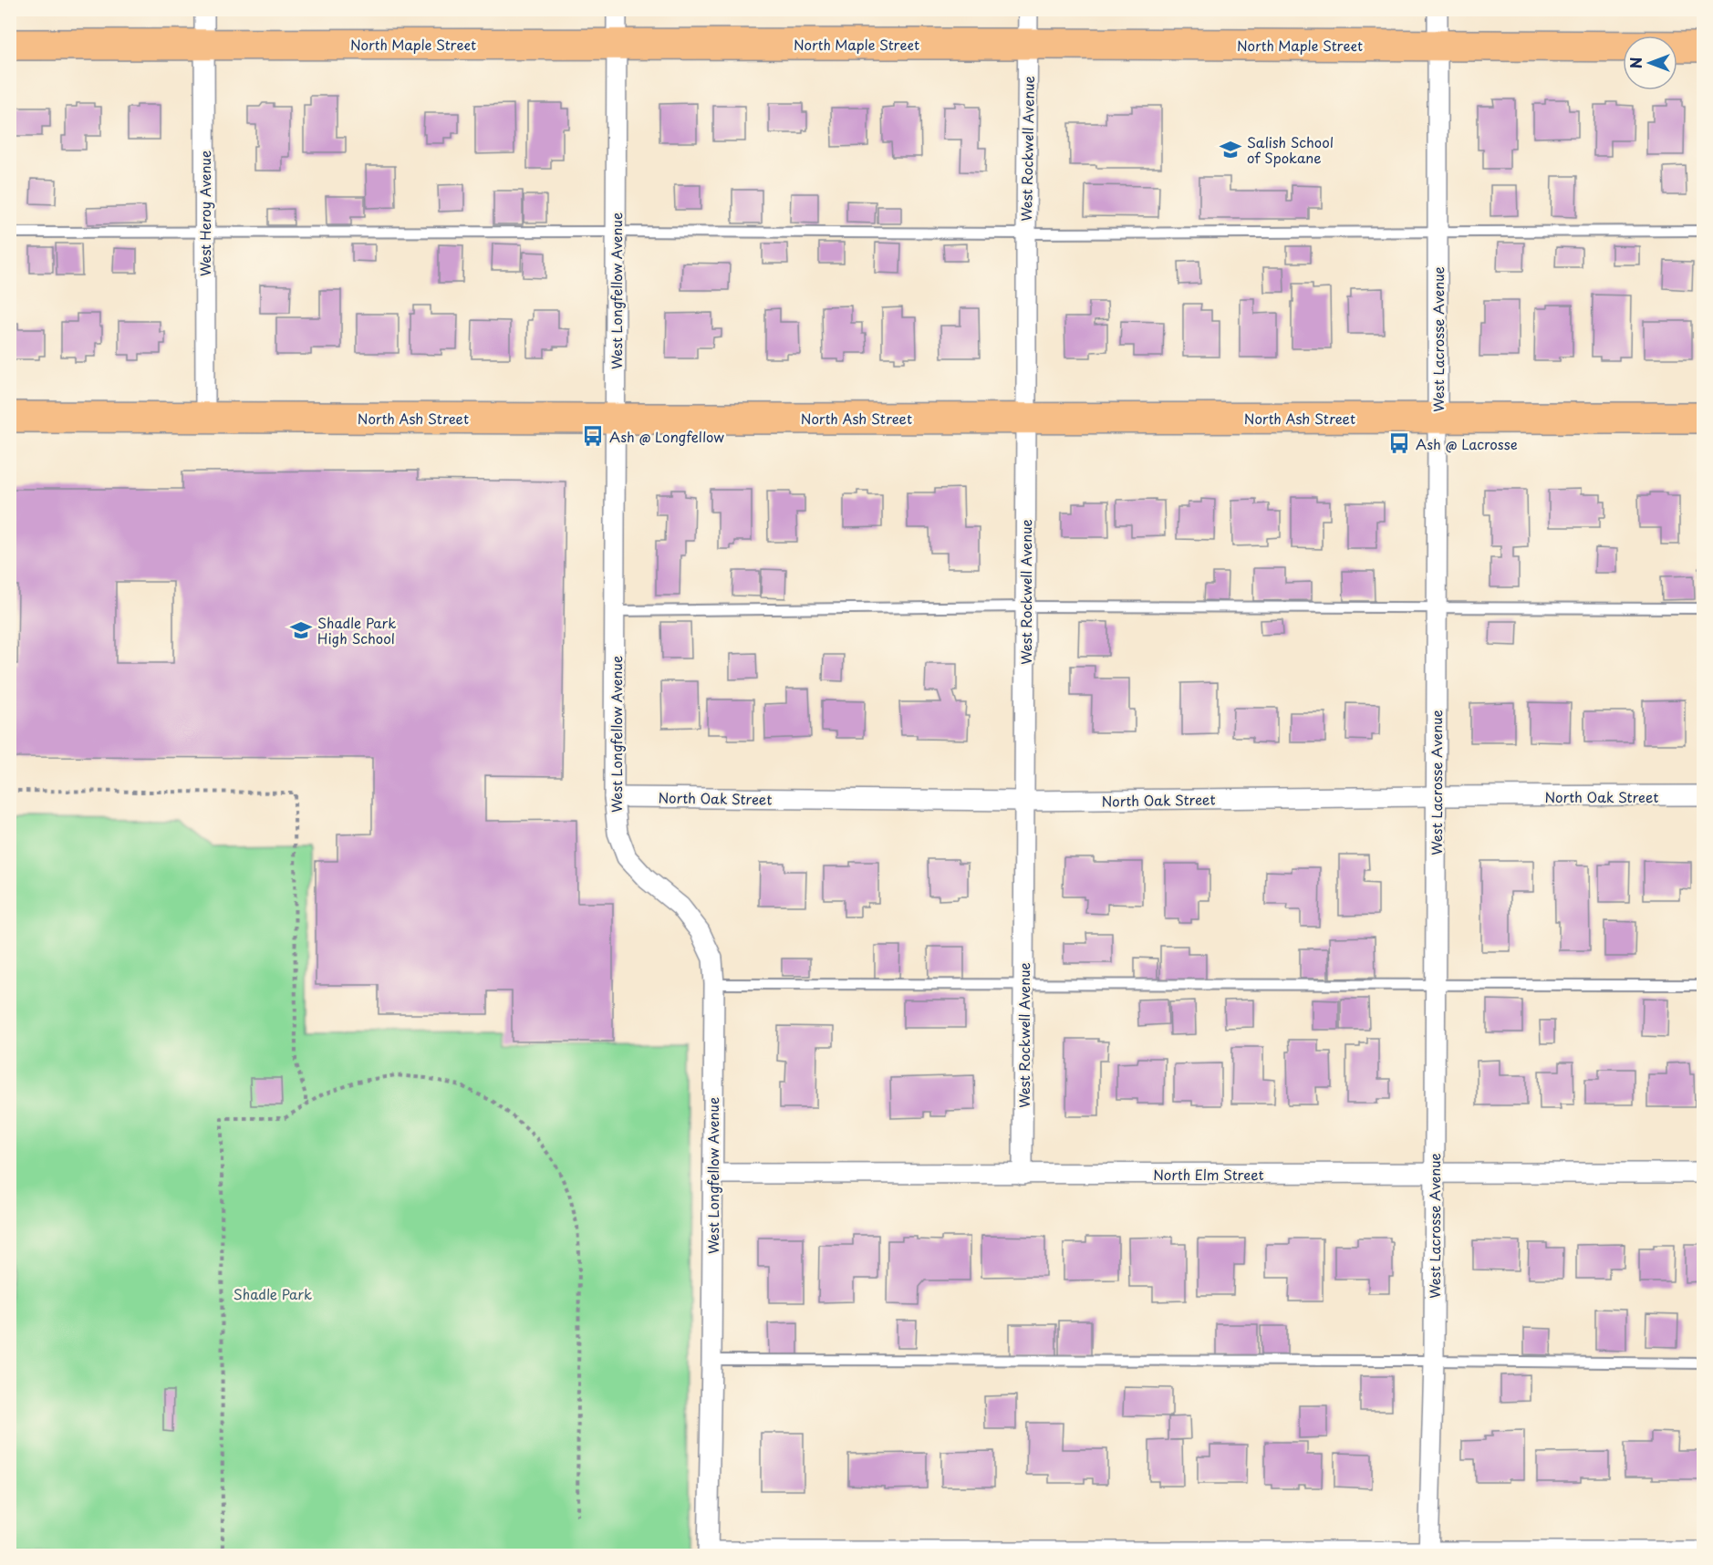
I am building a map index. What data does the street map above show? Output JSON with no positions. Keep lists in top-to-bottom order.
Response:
{
  "streets": {
    "main road": ["North Maple Street", "North Ash Street"],
    "street": [
      "West Rockwell Avenue",
      "West Heroy Avenue",
      "West Longfellow Avenue",
      "West Lacrosse Avenue",
      "North Oak Street",
      "North Elm Street"
    ]
  },
  "crossings": [
    ["North Maple Street", "West Rockwell Avenue"],
    ["North Maple Street", "West Heroy Avenue"],
    ["North Maple Street", "West Longfellow Avenue"],
    ["North Maple Street", "West Lacrosse Avenue"],
    ["West Rockwell Avenue", "North Ash Street"],
    ["West Rockwell Avenue", "North Oak Street"],
    ["West Rockwell Avenue", "North Elm Street"],
    ["West Heroy Avenue", "North Ash Street"],
    ["West Longfellow Avenue", "North Ash Street"],
    ["West Longfellow Avenue", "North Oak Street"],
    ["West Longfellow Avenue", "North Elm Street"],
    ["West Lacrosse Avenue", "North Ash Street"],
    ["West Lacrosse Avenue", "North Oak Street"],
    ["West Lacrosse Avenue", "North Elm Street"]
  ],
  "parks": ["Shadle Park"],
  "places": {
    "school or university": ["Salish School of Spokane", "Shadle Park High School"],
    "bus stop": ["Ash @ Longfellow", "Ash @ Lacrosse"]
  },
  "north": "left"
}
